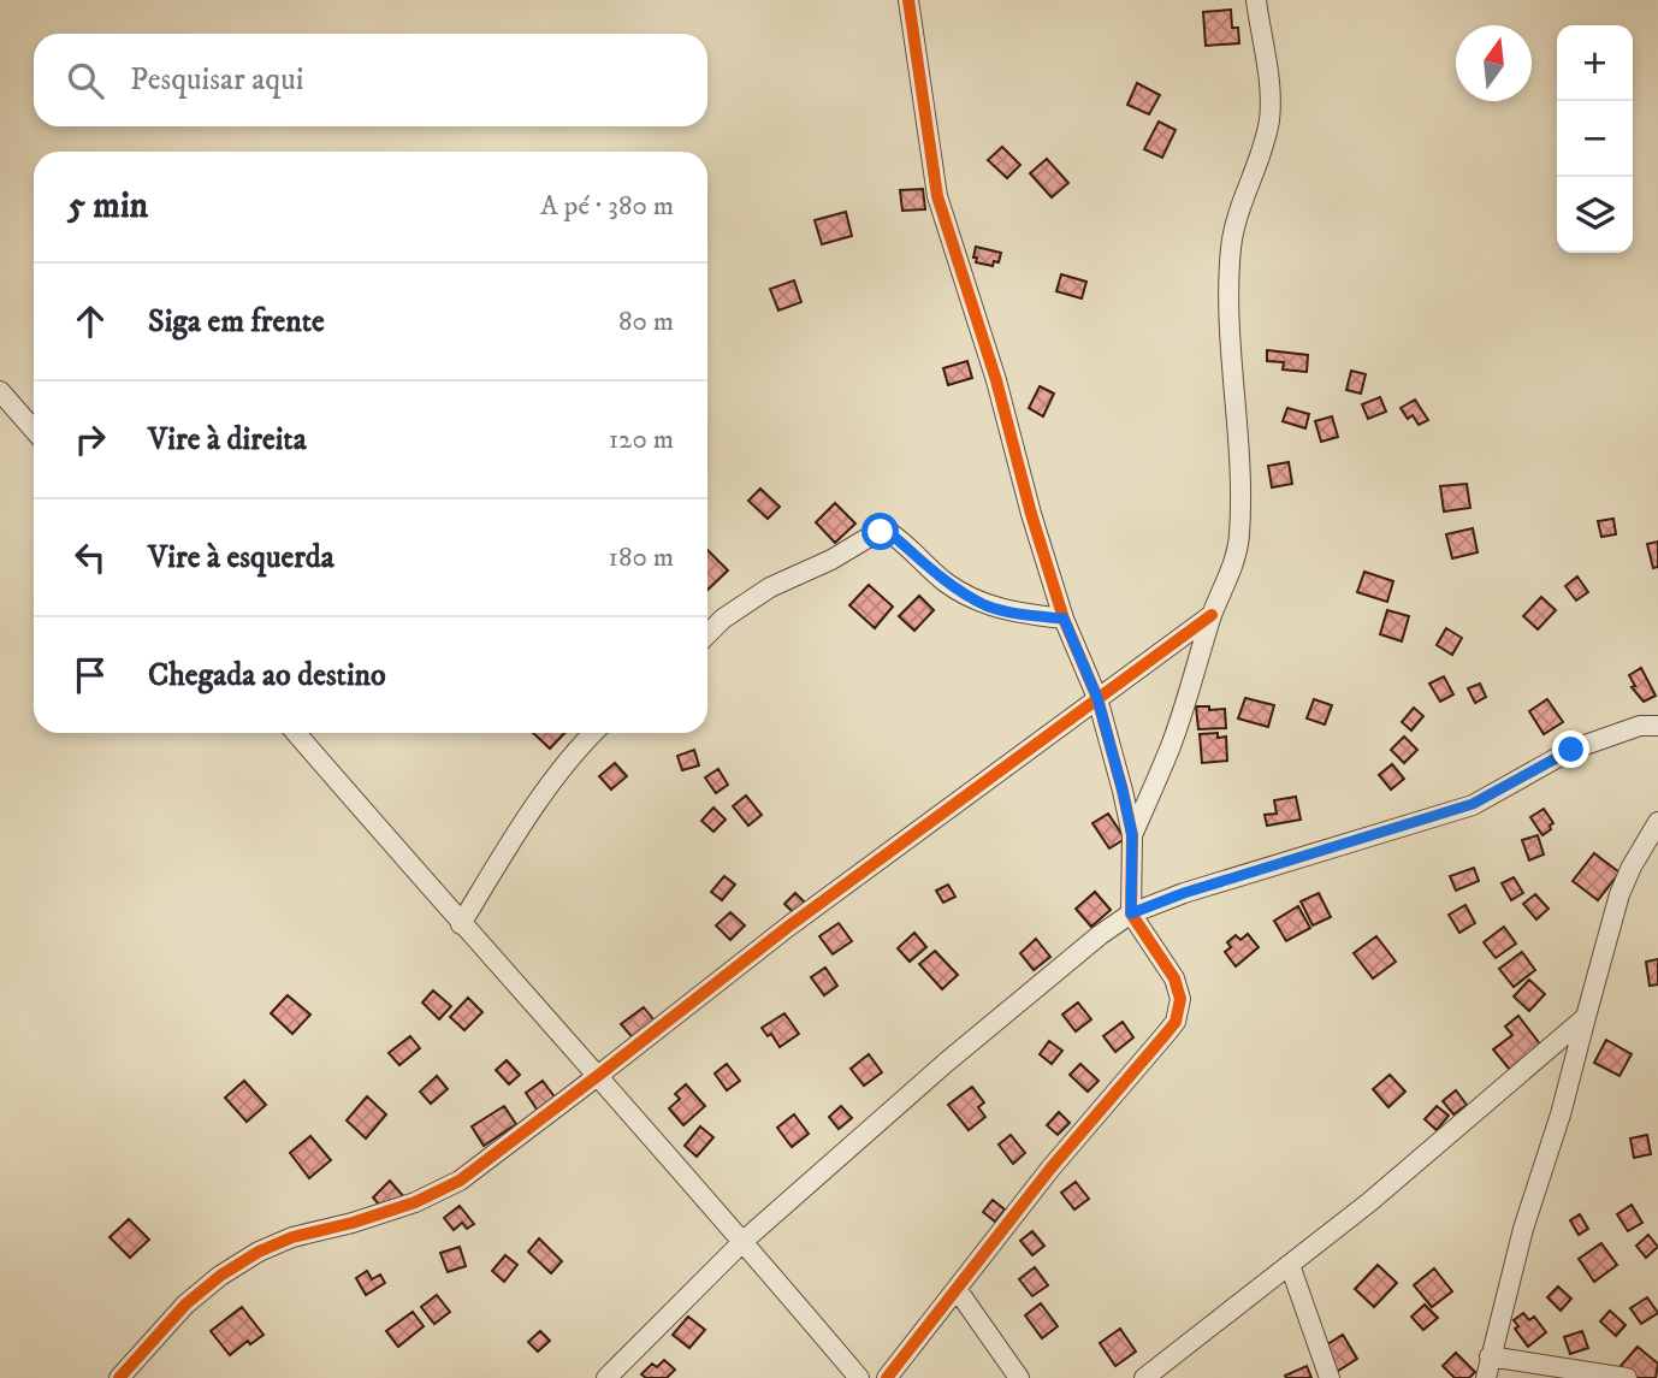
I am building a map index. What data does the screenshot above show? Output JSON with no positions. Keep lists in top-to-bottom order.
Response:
{
  "north": "top",
  "page": {
    "map_buttons": ["+", "−"],
    "search": "Pesquisar aqui",
    "heading": ["5 min", "A pé · 380 m"],
    "list": [
      ["Siga em frente", "80 m"],
      ["Vire à direita", "120 m"],
      ["Vire à esquerda", "180 m"],
      "Chegada ao destino"
    ]
  }
}
